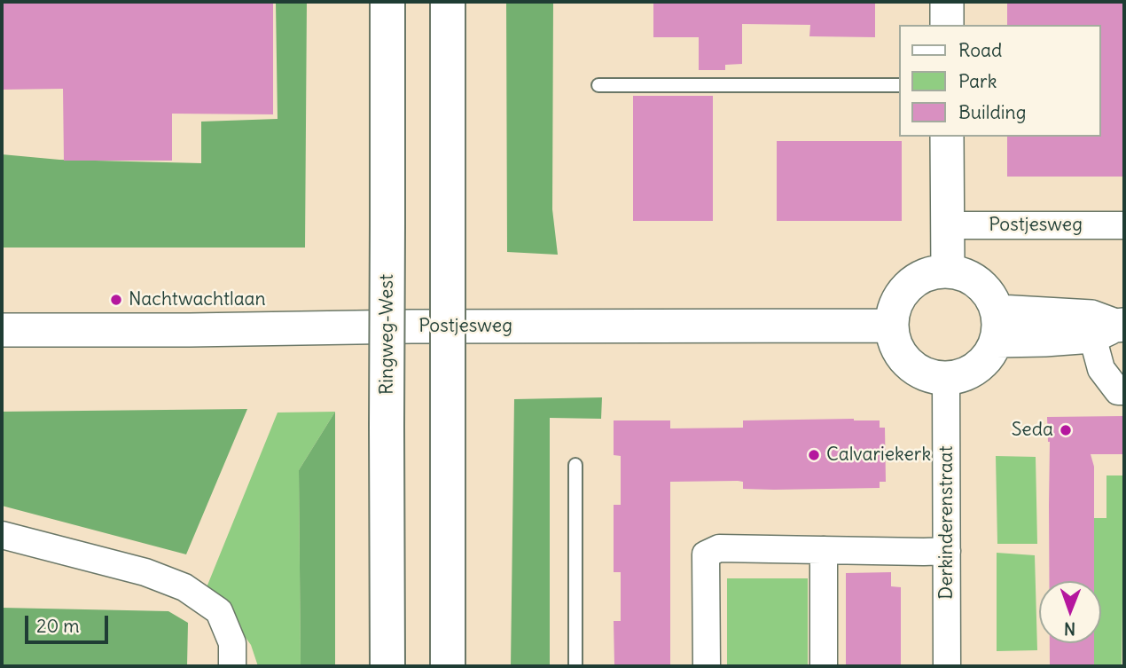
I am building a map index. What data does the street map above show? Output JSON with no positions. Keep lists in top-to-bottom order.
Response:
{
  "streets": {
    "highway": ["Ringweg-West"],
    "street": ["Postjesweg", "Derkinderenstraat"]
  },
  "crossings": [
    ["Postjesweg", "Derkinderenstraat"]
  ],
  "places": ["Nachtwachtlaan", "Seda", "Calvariekerk"],
  "legend": ["Road", "Park", "Building"],
  "scale_bar": "20 m",
  "north": "bottom"
}
